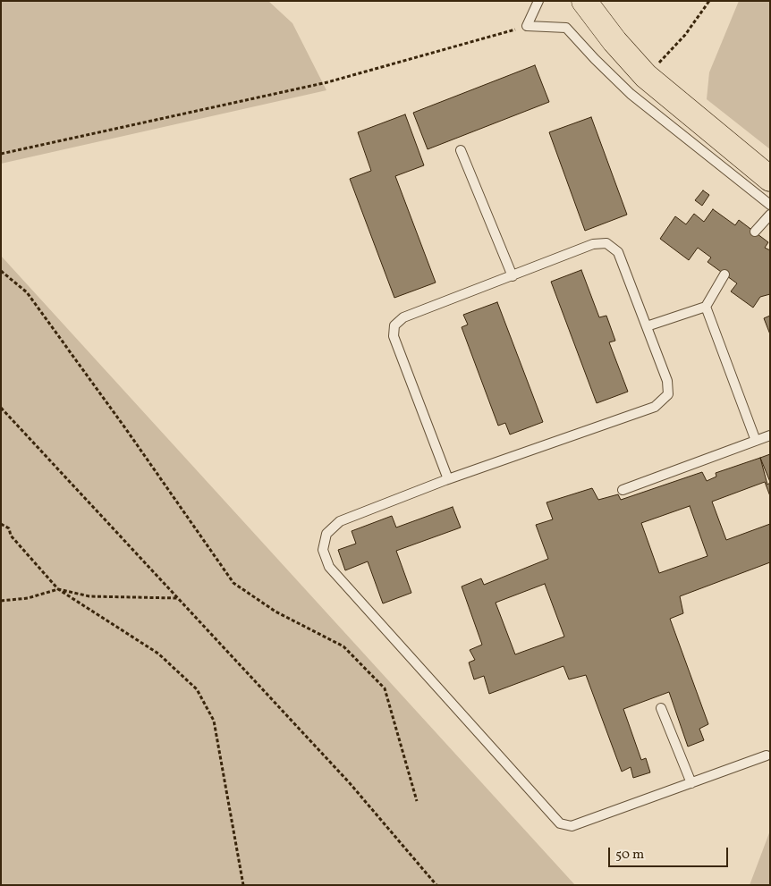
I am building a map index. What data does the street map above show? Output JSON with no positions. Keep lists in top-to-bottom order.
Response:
{
  "scale_bar": "50 m"
}
